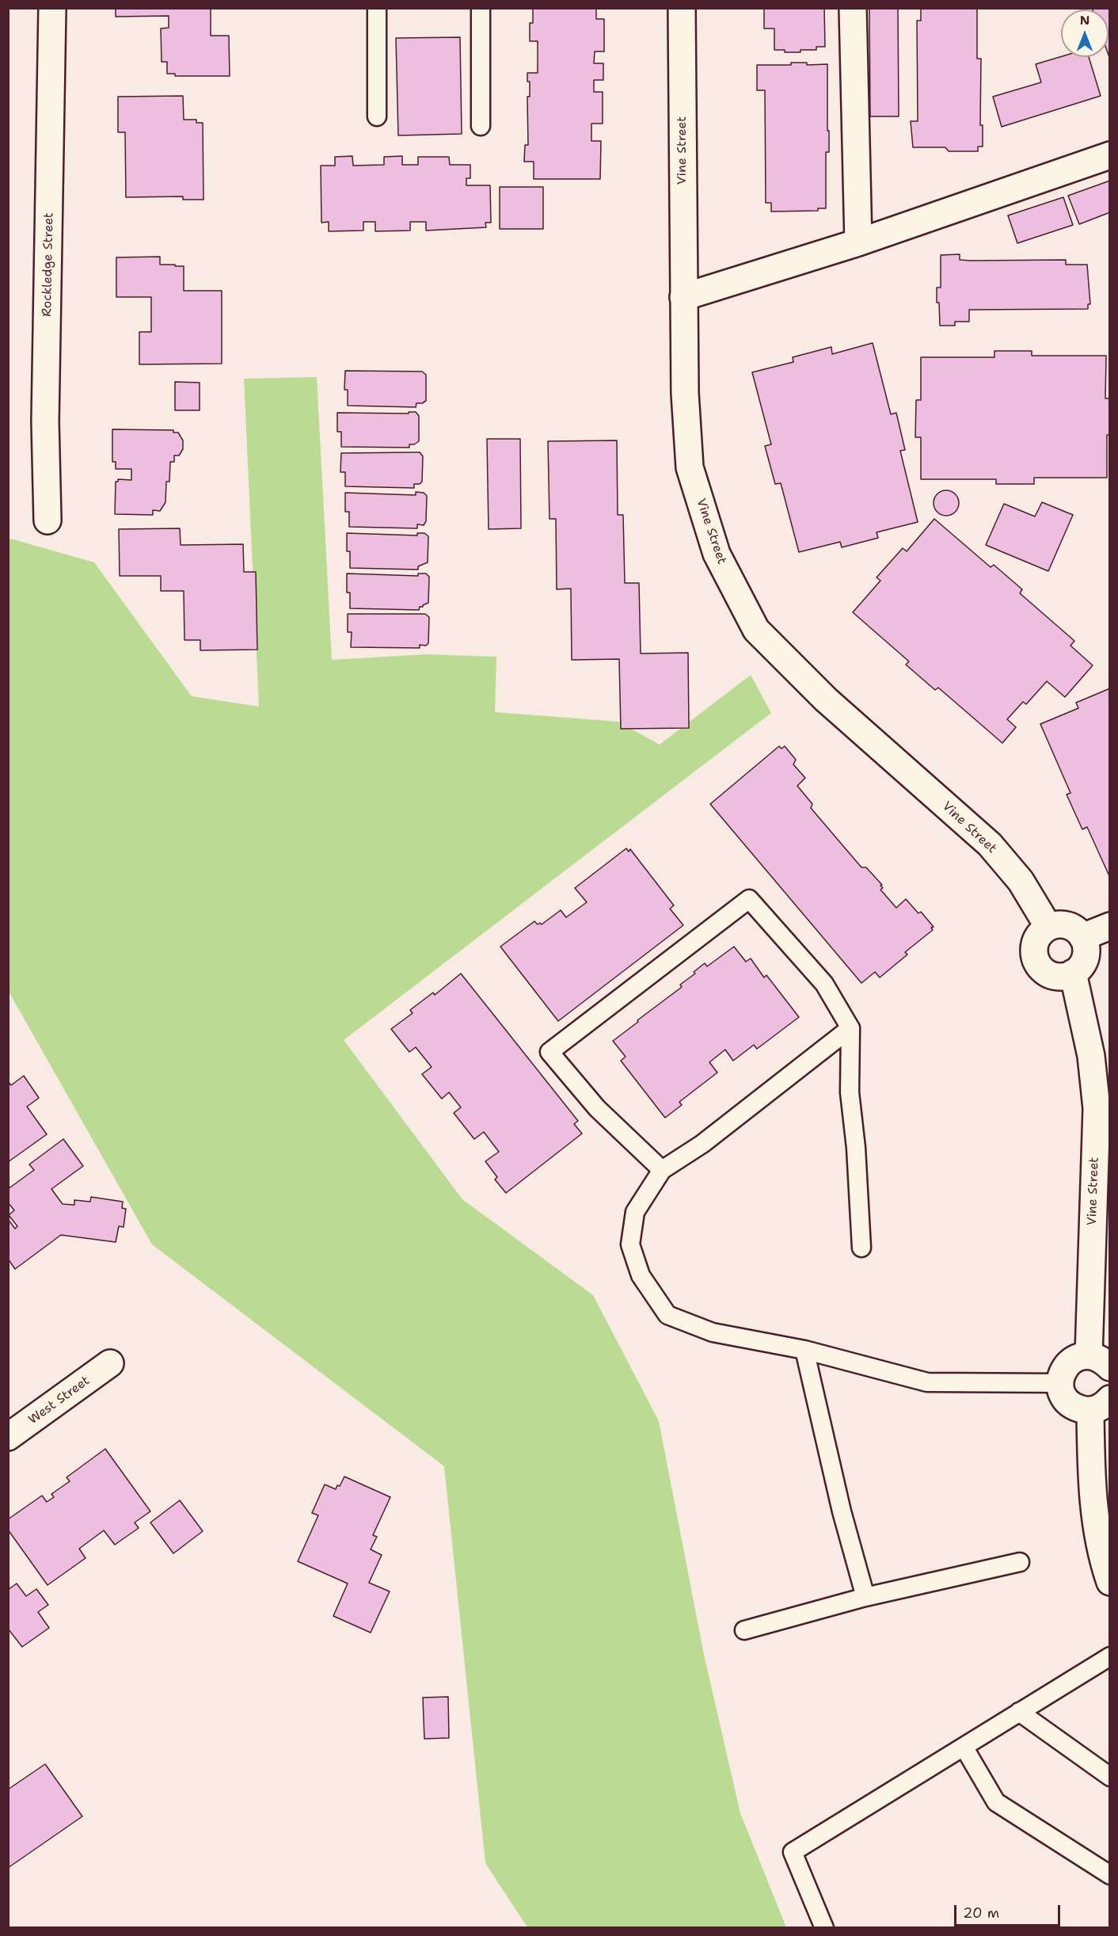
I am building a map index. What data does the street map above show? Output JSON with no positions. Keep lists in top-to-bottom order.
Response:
{
  "streets": {
    "street": ["Vine Street", "Rockledge Street", "West Street"]
  },
  "scale_bar": "20 m",
  "north": "top"
}
